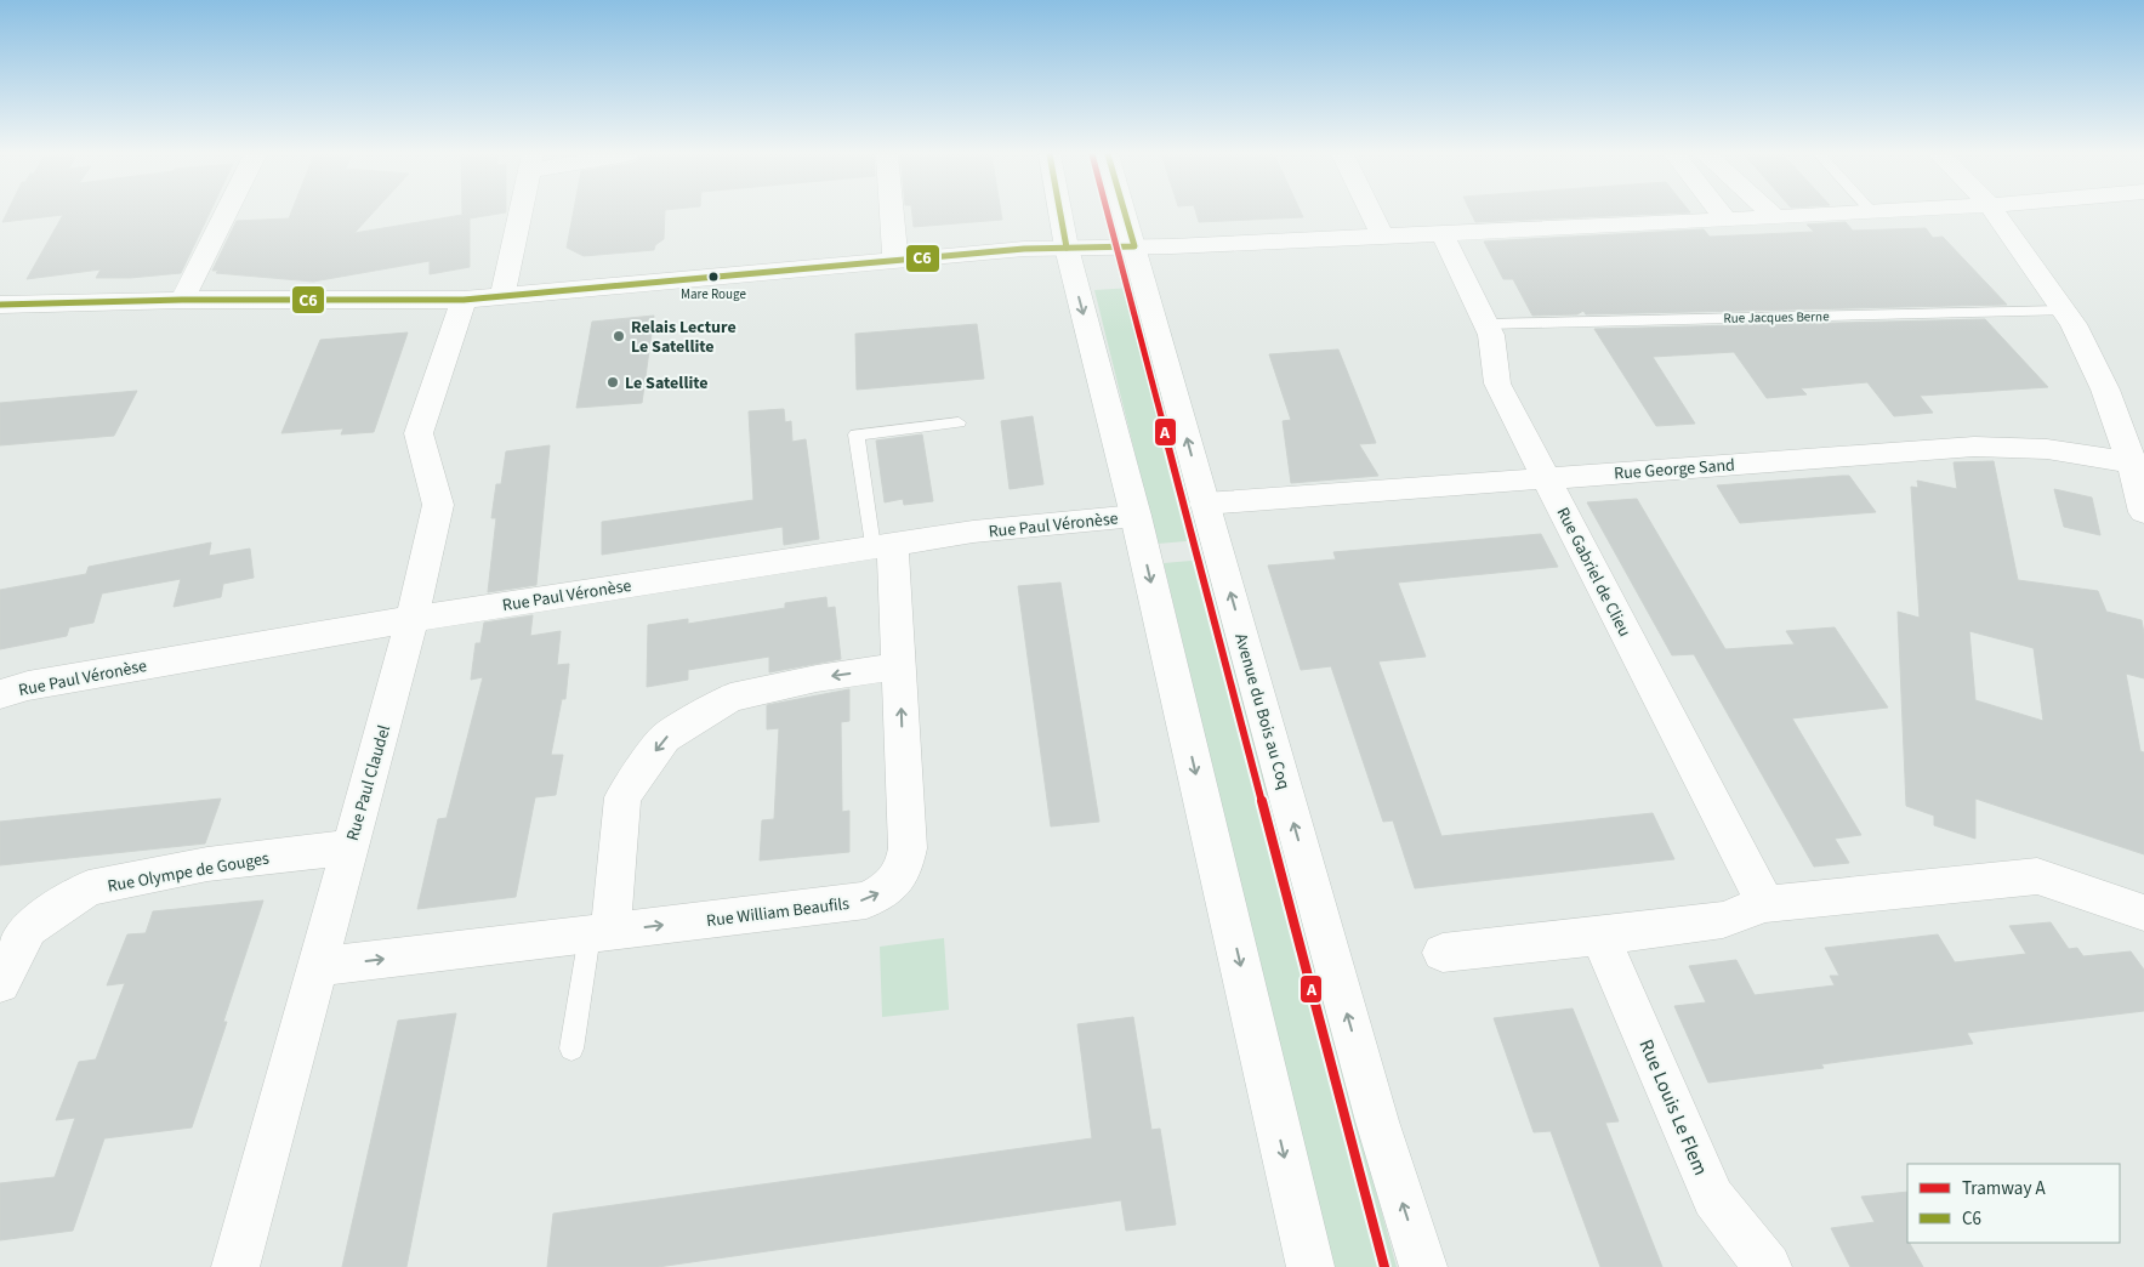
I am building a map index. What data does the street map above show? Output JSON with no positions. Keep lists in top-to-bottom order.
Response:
{
  "streets": {
    "street": [
      "Rue George Sand",
      "Rue Paul Véronèse",
      "Rue Gabriel de Clieu",
      "Avenue du Bois au Coq",
      "Rue Paul Claudel",
      "Rue Olympe de Gouges",
      "Rue William Beaufils",
      "Rue Louis Le Flem"
    ],
    "lane": ["Rue Jacques Berne"]
  },
  "crossings": [
    ["Rue Jacques Berne", "Rue Gabriel de Clieu"],
    ["Rue George Sand", "Rue Gabriel de Clieu"],
    ["Rue George Sand", "Avenue du Bois au Coq"],
    ["Rue Paul Véronèse", "Rue Paul Claudel"],
    ["Rue Paul Véronèse", "Rue William Beaufils"],
    ["Rue Paul Claudel", "Rue Olympe de Gouges"],
    ["Rue Paul Claudel", "Rue William Beaufils"]
  ],
  "one_way": ["Rue William Beaufils"],
  "places": ["Mare Rouge", "Relais Lecture Le Satellite", "Le Satellite"],
  "lines": ["tram line A", "transit line C6"],
  "legend": ["Tramway A", "C6"]
}
